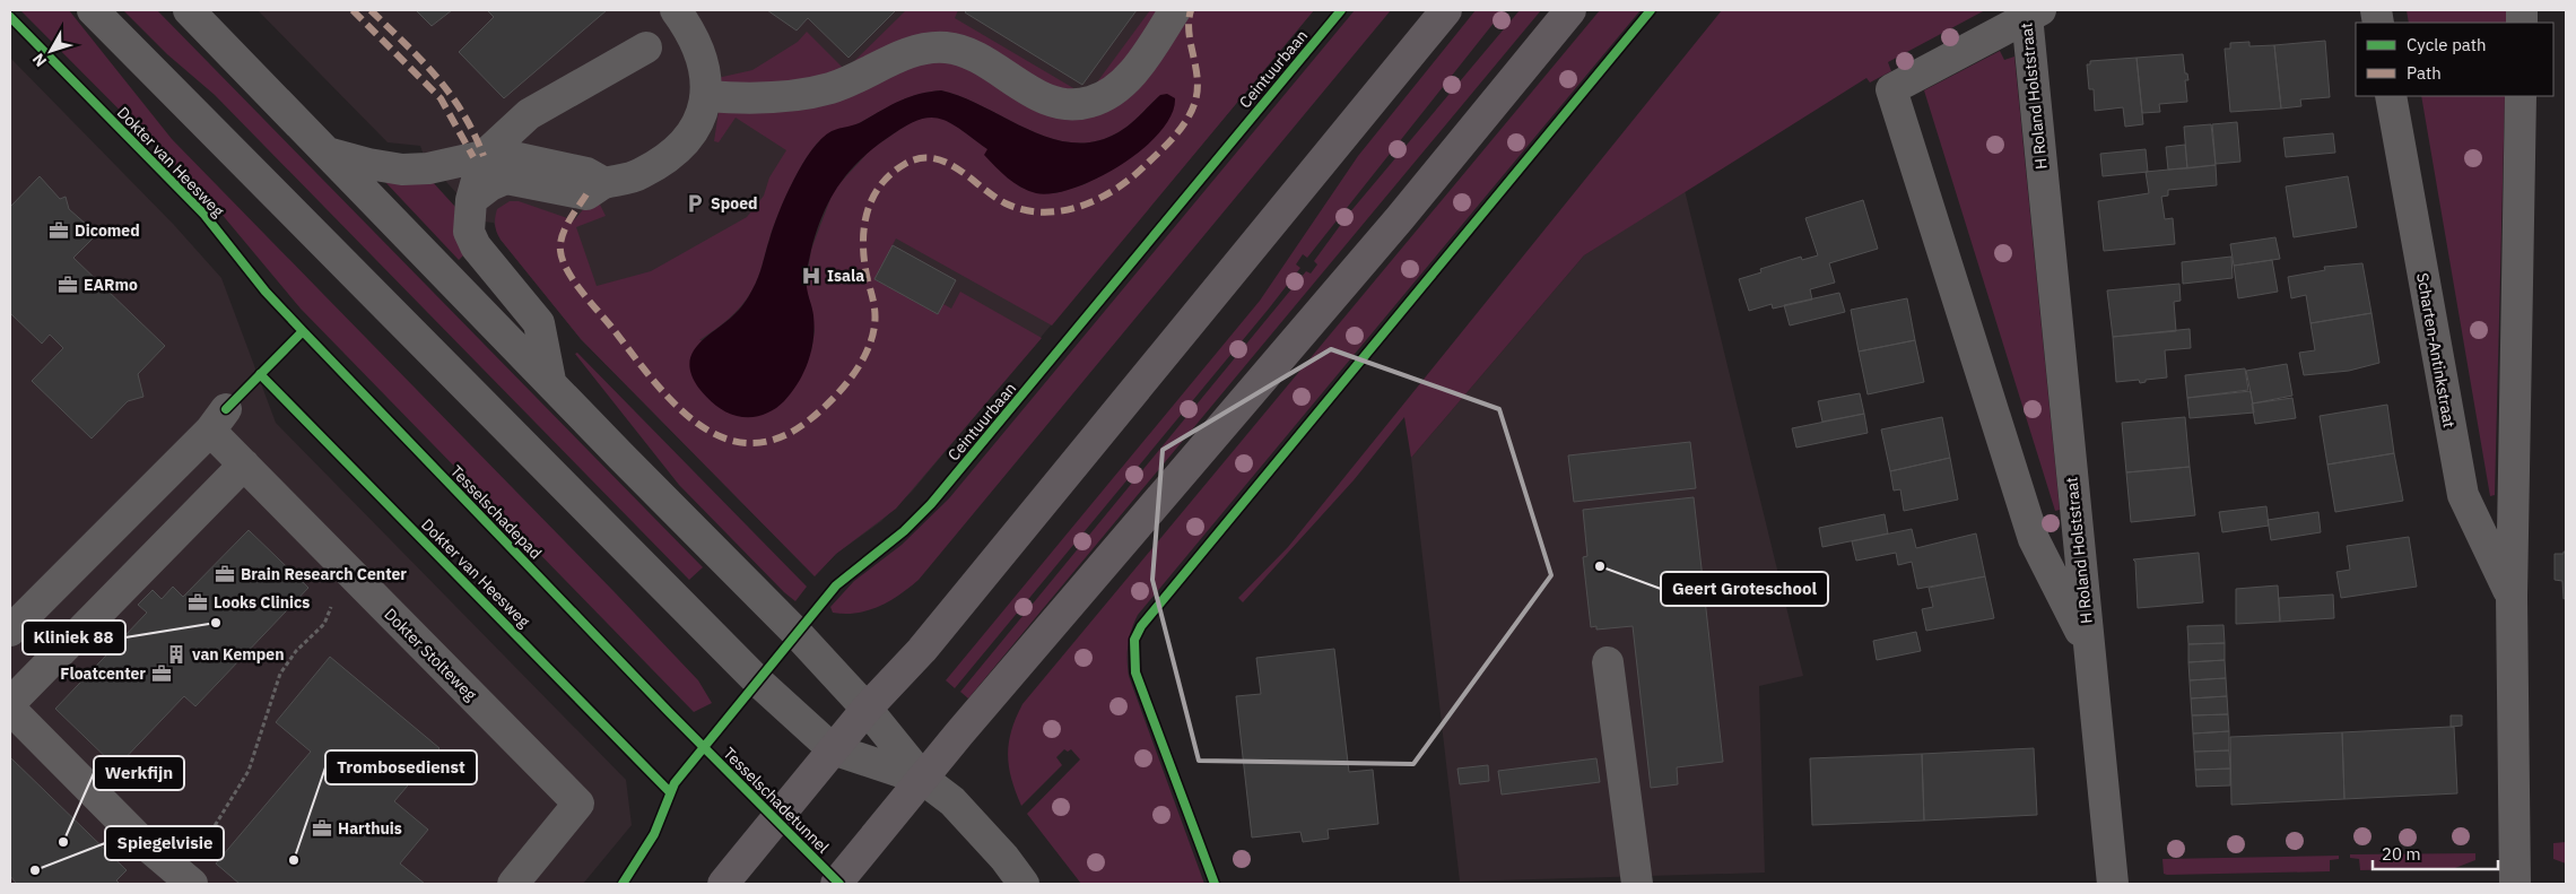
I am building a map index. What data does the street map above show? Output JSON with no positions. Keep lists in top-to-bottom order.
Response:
{
  "streets": {
    "street": ["H Roland Holststraat", "Scharten-Antinkstraat", "Dokter Stolteweg"],
    "cycle path": ["Ceintuurbaan", "Dokter van Heesweg"]
  },
  "places": {
    "parking": ["Spoed"],
    "office": [
      "Dicomed",
      "EARmo",
      "Brain Research Center",
      "Looks Clinics",
      "Floatcenter",
      "Harthuis"
    ],
    "hospital": ["Isala"],
    "other": [
      "Geert Groteschool",
      "Kliniek 88",
      "Werkfijn",
      "Trombosedienst",
      "Spiegelvisie"
    ],
    "building": ["van Kempen"]
  },
  "legend": ["Cycle path", "Path"],
  "scale_bar": "20 m",
  "north": "bottom left"
}
